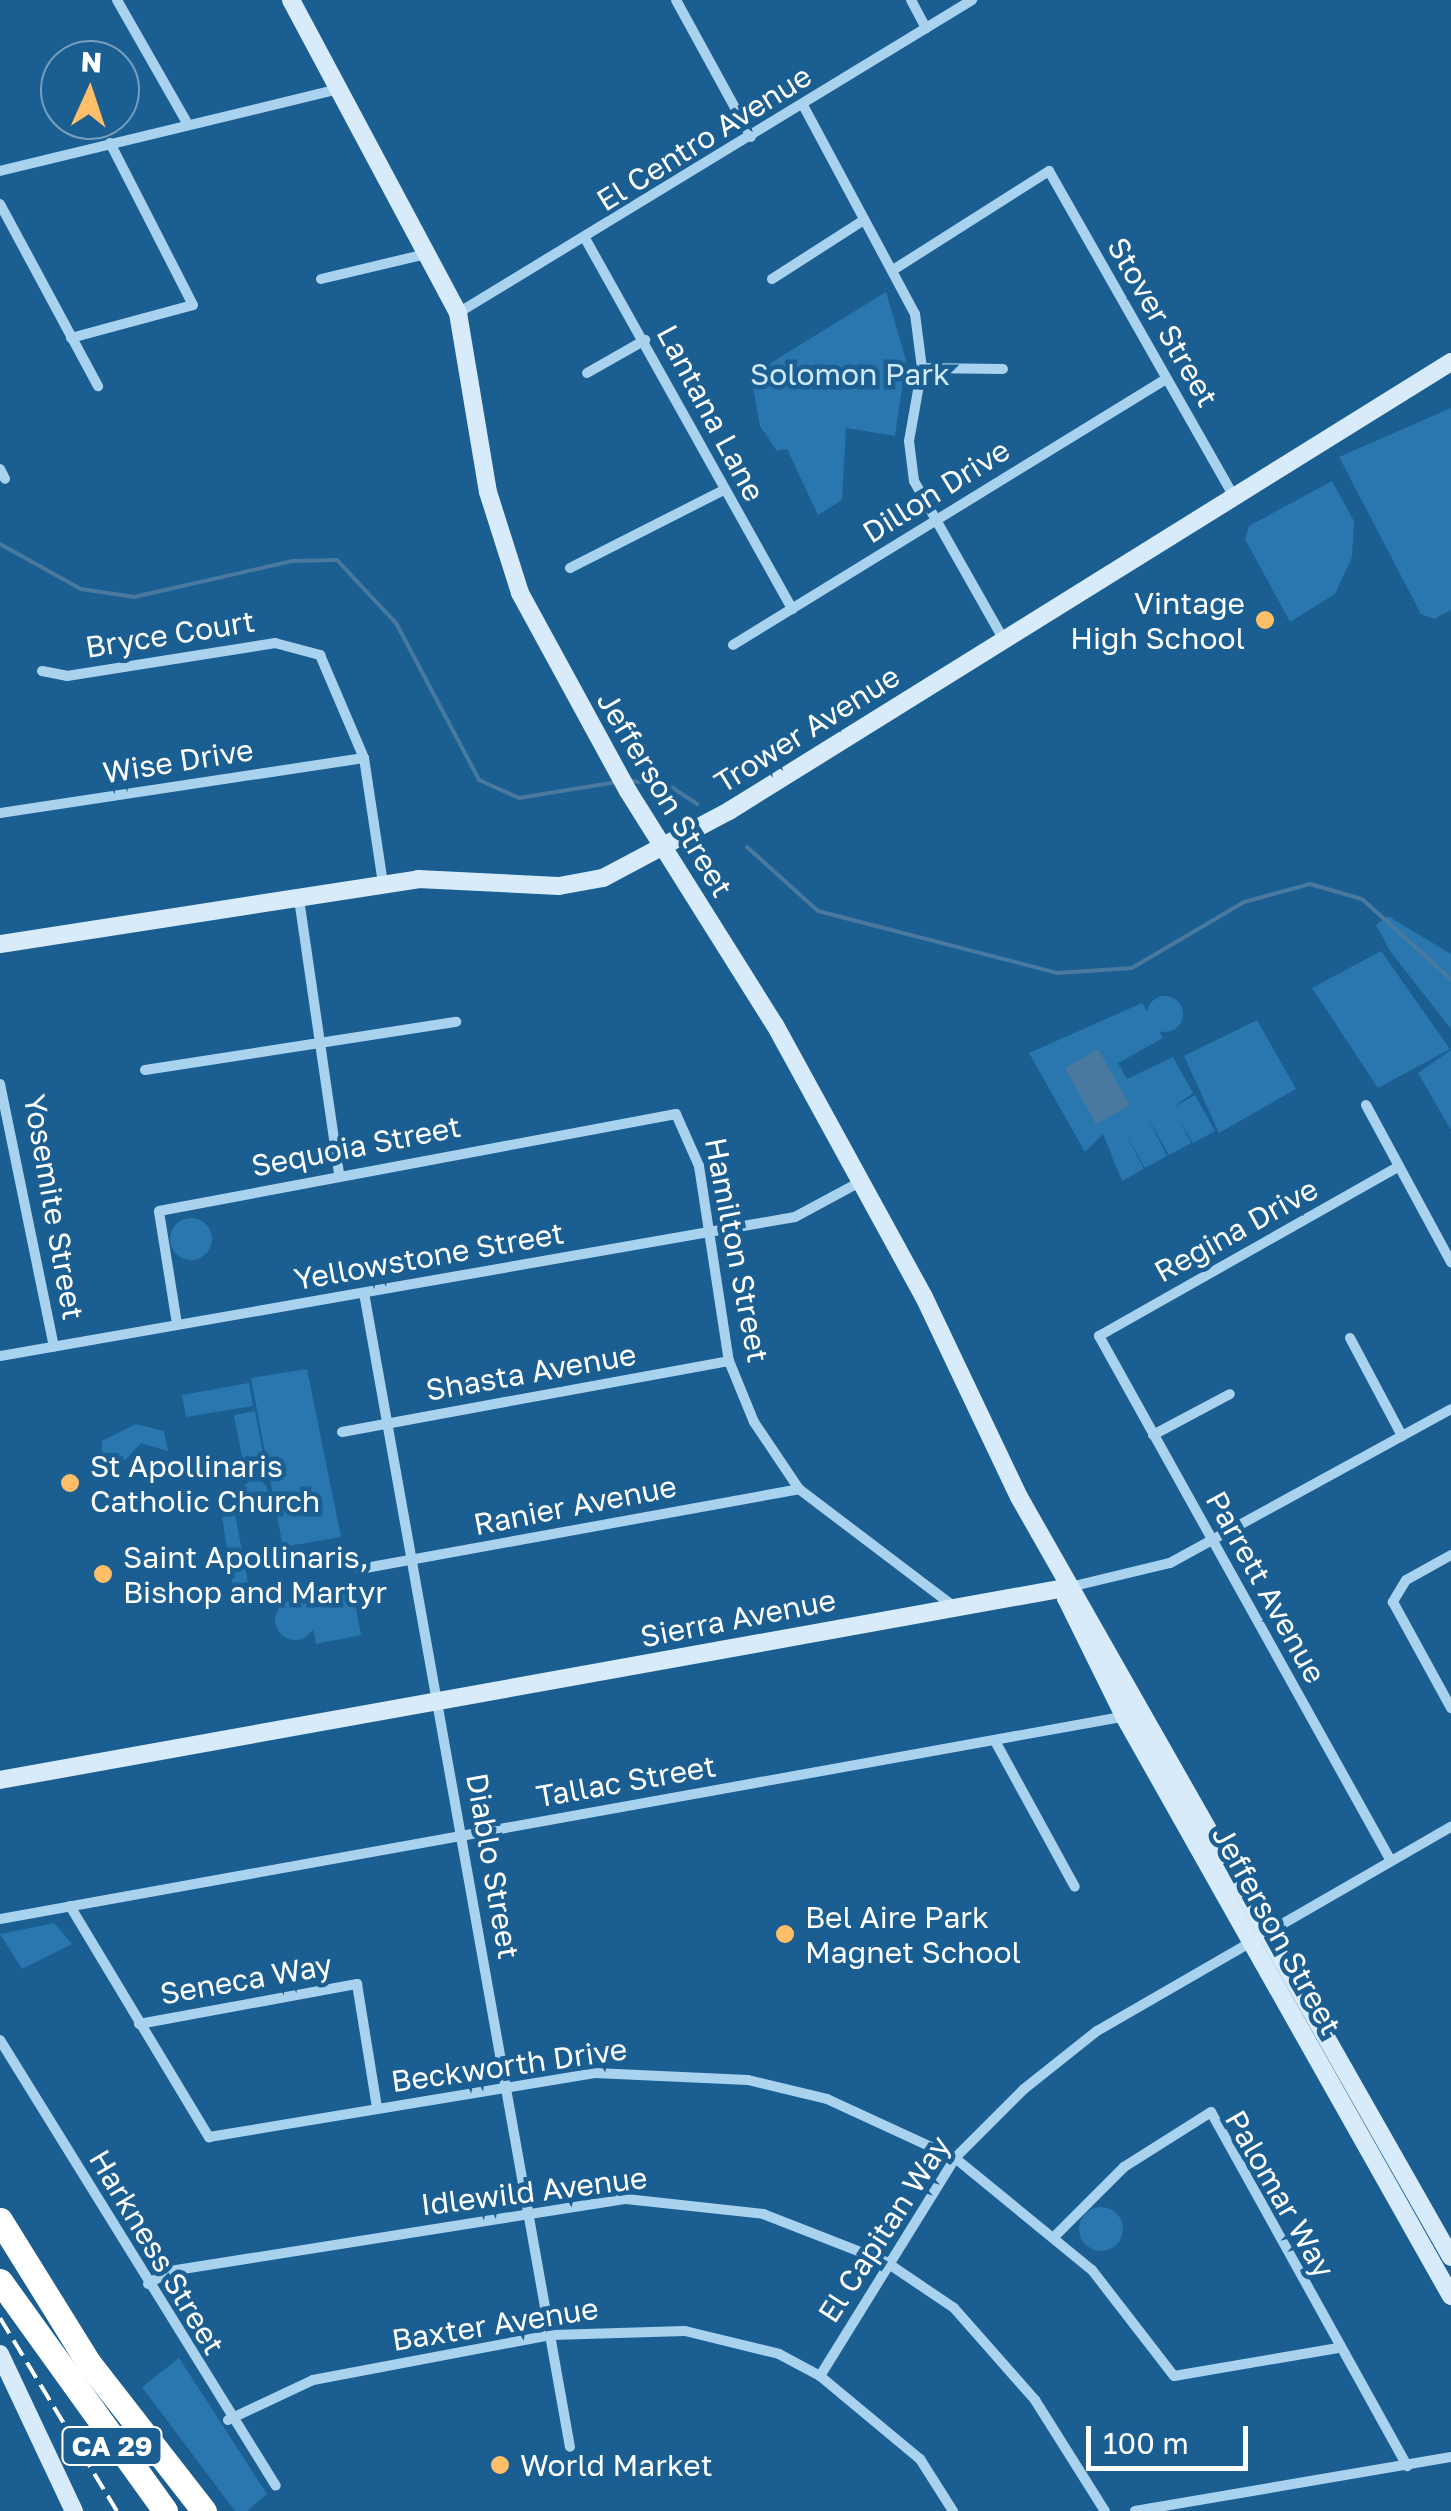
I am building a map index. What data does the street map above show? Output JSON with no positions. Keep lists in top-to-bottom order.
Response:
{
  "streets": {
    "highway": ["CA 29"],
    "street": [
      "El Centro Avenue",
      "Stover Street",
      "Lantana Lane",
      "Dillon Drive",
      "Bryce Court",
      "Trower Avenue",
      "Wise Drive",
      "Jefferson Street",
      "Sequoia Street",
      "Yosemite Street",
      "Regina Drive",
      "Hamilton Street",
      "Yellowstone Street",
      "Shasta Avenue",
      "Ranier Avenue",
      "Parrett Avenue",
      "Sierra Avenue",
      "Tallac Street",
      "Diablo Street",
      "Seneca Way",
      "Beckworth Drive",
      "Idlewild Avenue",
      "Palomar Way",
      "El Capitan Way",
      "Harkness Street",
      "Baxter Avenue"
    ]
  },
  "crossings": [
    ["El Centro Avenue", "Lantana Lane"],
    ["El Centro Avenue", "Jefferson Street"],
    ["Stover Street", "Dillon Drive"],
    ["Stover Street", "Trower Avenue"],
    ["Lantana Lane", "Dillon Drive"],
    ["Bryce Court", "Wise Drive"],
    ["Trower Avenue", "Jefferson Street"],
    ["Jefferson Street", "Yellowstone Street"],
    ["Jefferson Street", "Sierra Avenue"],
    ["Jefferson Street", "Tallac Street"],
    ["Jefferson Street", "El Capitan Way"],
    ["Sequoia Street", "Hamilton Street"],
    ["Sequoia Street", "Yellowstone Street"],
    ["Yosemite Street", "Yellowstone Street"],
    ["Regina Drive", "Parrett Avenue"],
    ["Hamilton Street", "Yellowstone Street"],
    ["Hamilton Street", "Shasta Avenue"],
    ["Hamilton Street", "Ranier Avenue"],
    ["Hamilton Street", "Sierra Avenue"],
    ["Yellowstone Street", "Diablo Street"],
    ["Shasta Avenue", "Diablo Street"],
    ["Ranier Avenue", "Diablo Street"],
    ["Parrett Avenue", "Sierra Avenue"],
    ["Parrett Avenue", "El Capitan Way"],
    ["Sierra Avenue", "Diablo Street"],
    ["Tallac Street", "Diablo Street"],
    ["Tallac Street", "Beckworth Drive"],
    ["Diablo Street", "Beckworth Drive"],
    ["Diablo Street", "Idlewild Avenue"],
    ["Diablo Street", "Baxter Avenue"],
    ["Seneca Way", "Beckworth Drive"],
    ["Beckworth Drive", "Palomar Way"],
    ["Beckworth Drive", "El Capitan Way"],
    ["Idlewild Avenue", "El Capitan Way"],
    ["Idlewild Avenue", "Harkness Street"],
    ["El Capitan Way", "Baxter Avenue"],
    ["Harkness Street", "Baxter Avenue"]
  ],
  "parks": ["Solomon Park"],
  "places": [
    "Vintage High School",
    "St Apollinaris Catholic Church",
    "Saint Apollinaris, Bishop and Martyr",
    "Bel Aire Park Magnet School",
    "World Market"
  ],
  "scale_bar": "100 m",
  "north": "top"
}
